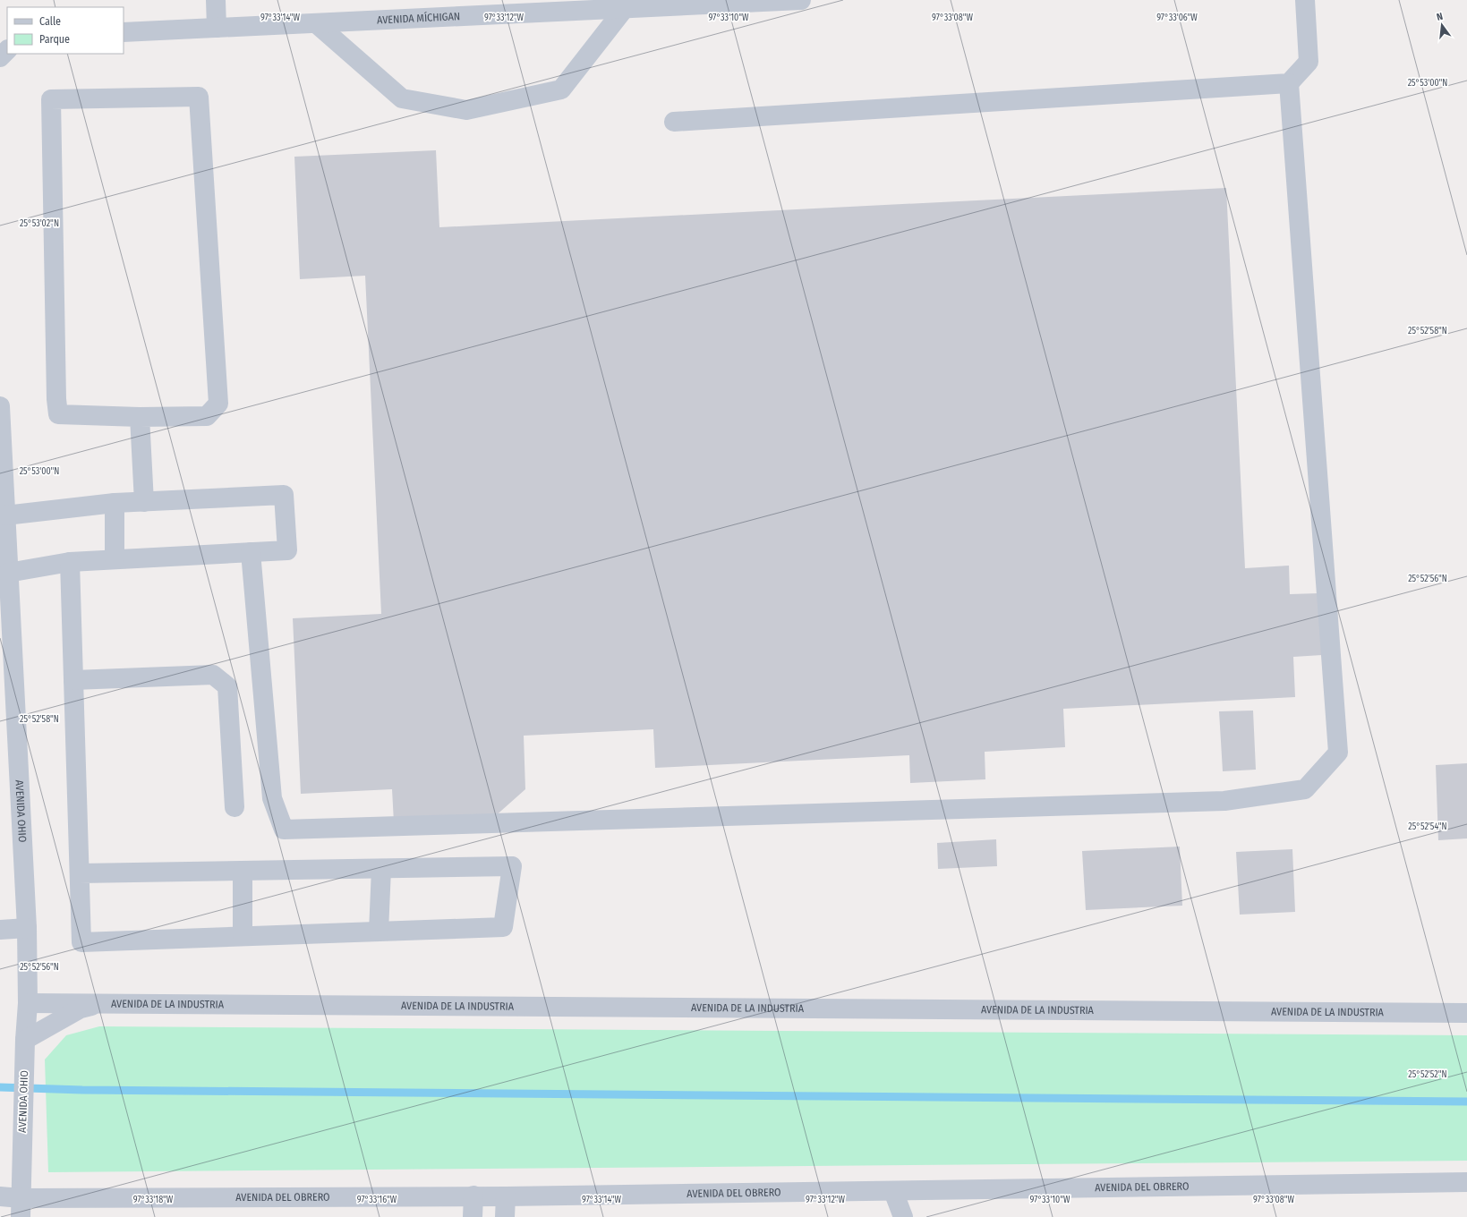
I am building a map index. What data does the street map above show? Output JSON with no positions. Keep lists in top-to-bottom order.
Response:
{
  "streets": {
    "street": [
      "AVENIDA MÍCHIGAN",
      "AVENIDA OHIO",
      "AVENIDA DE LA INDUSTRIA",
      "AVENIDA DEL OBRERO"
    ]
  },
  "crossings": [
    ["AVENIDA OHIO", "AVENIDA DE LA INDUSTRIA"],
    ["AVENIDA OHIO", "AVENIDA DEL OBRERO"]
  ],
  "legend": ["Calle", "Parque"],
  "north": "top",
  "coordinates": [
    "97°33'14\"W",
    "97°33'12\"W",
    "97°33'10\"W",
    "97°33'08\"W",
    "97°33'06\"W",
    "25°53'00\"N",
    "25°53'02\"N",
    "25°52'58\"N",
    "25°52'56\"N",
    "25°52'54\"N",
    "25°52'52\"N",
    "97°33'18\"W",
    "97°33'16\"W"
  ]
}
